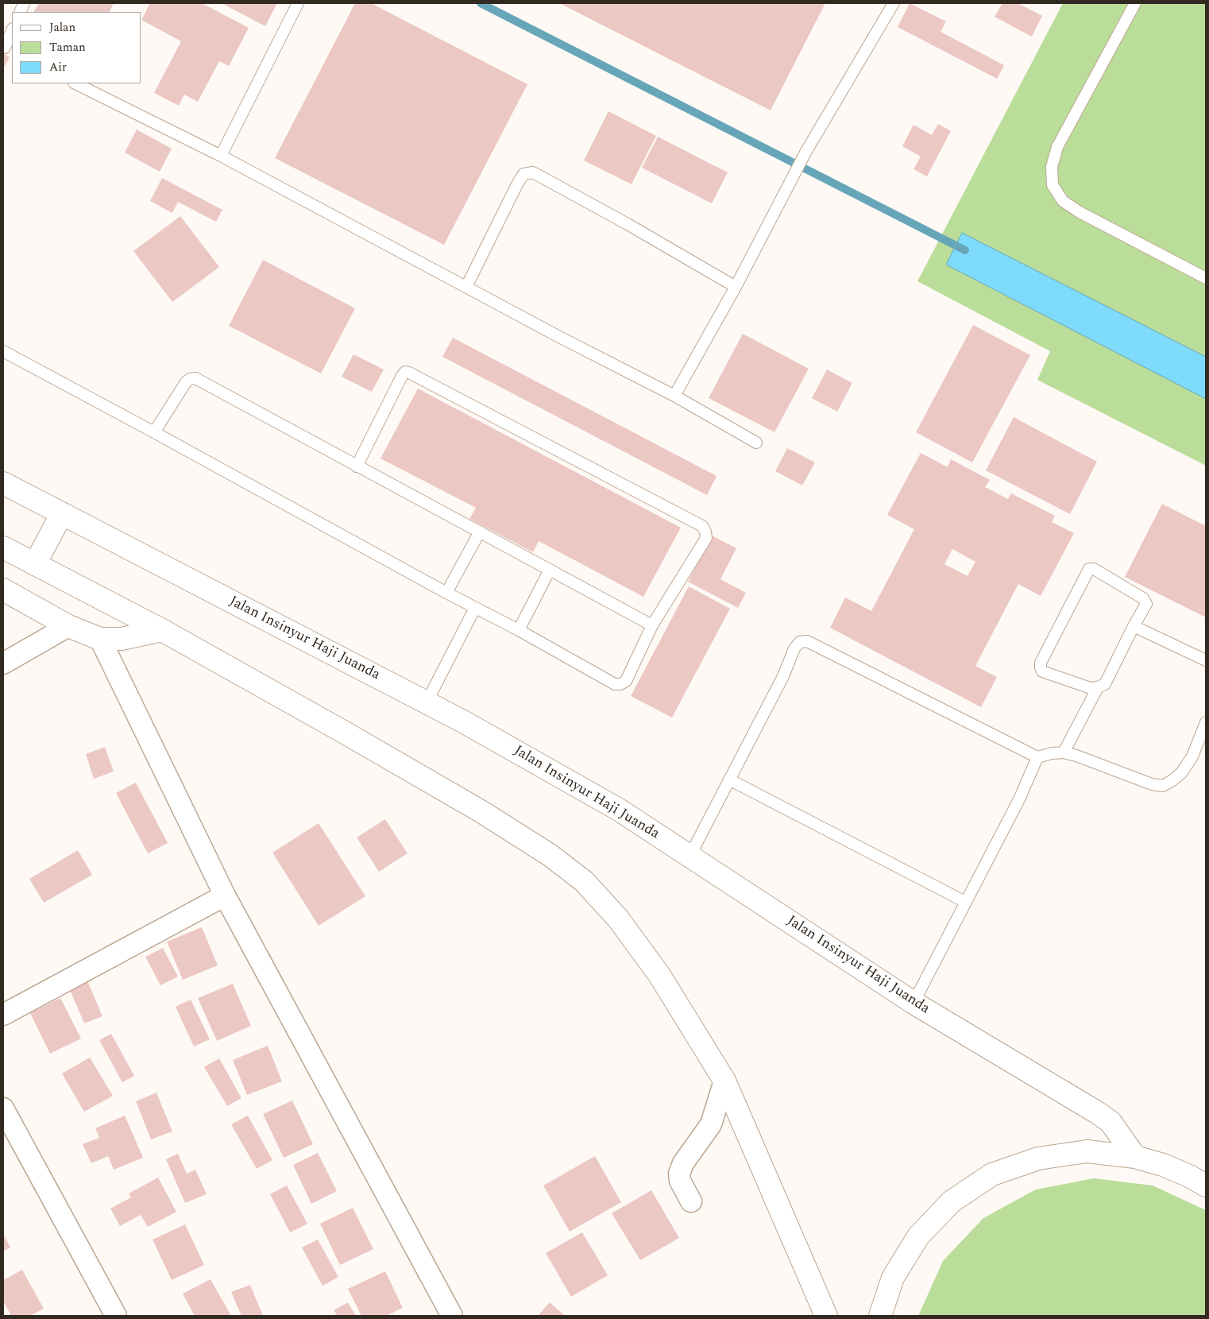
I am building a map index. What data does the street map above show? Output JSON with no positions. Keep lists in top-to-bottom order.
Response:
{
  "streets": {
    "main road": ["Jalan Insinyur Haji Juanda"]
  },
  "legend": ["Jalan", "Taman", "Air"]
}
